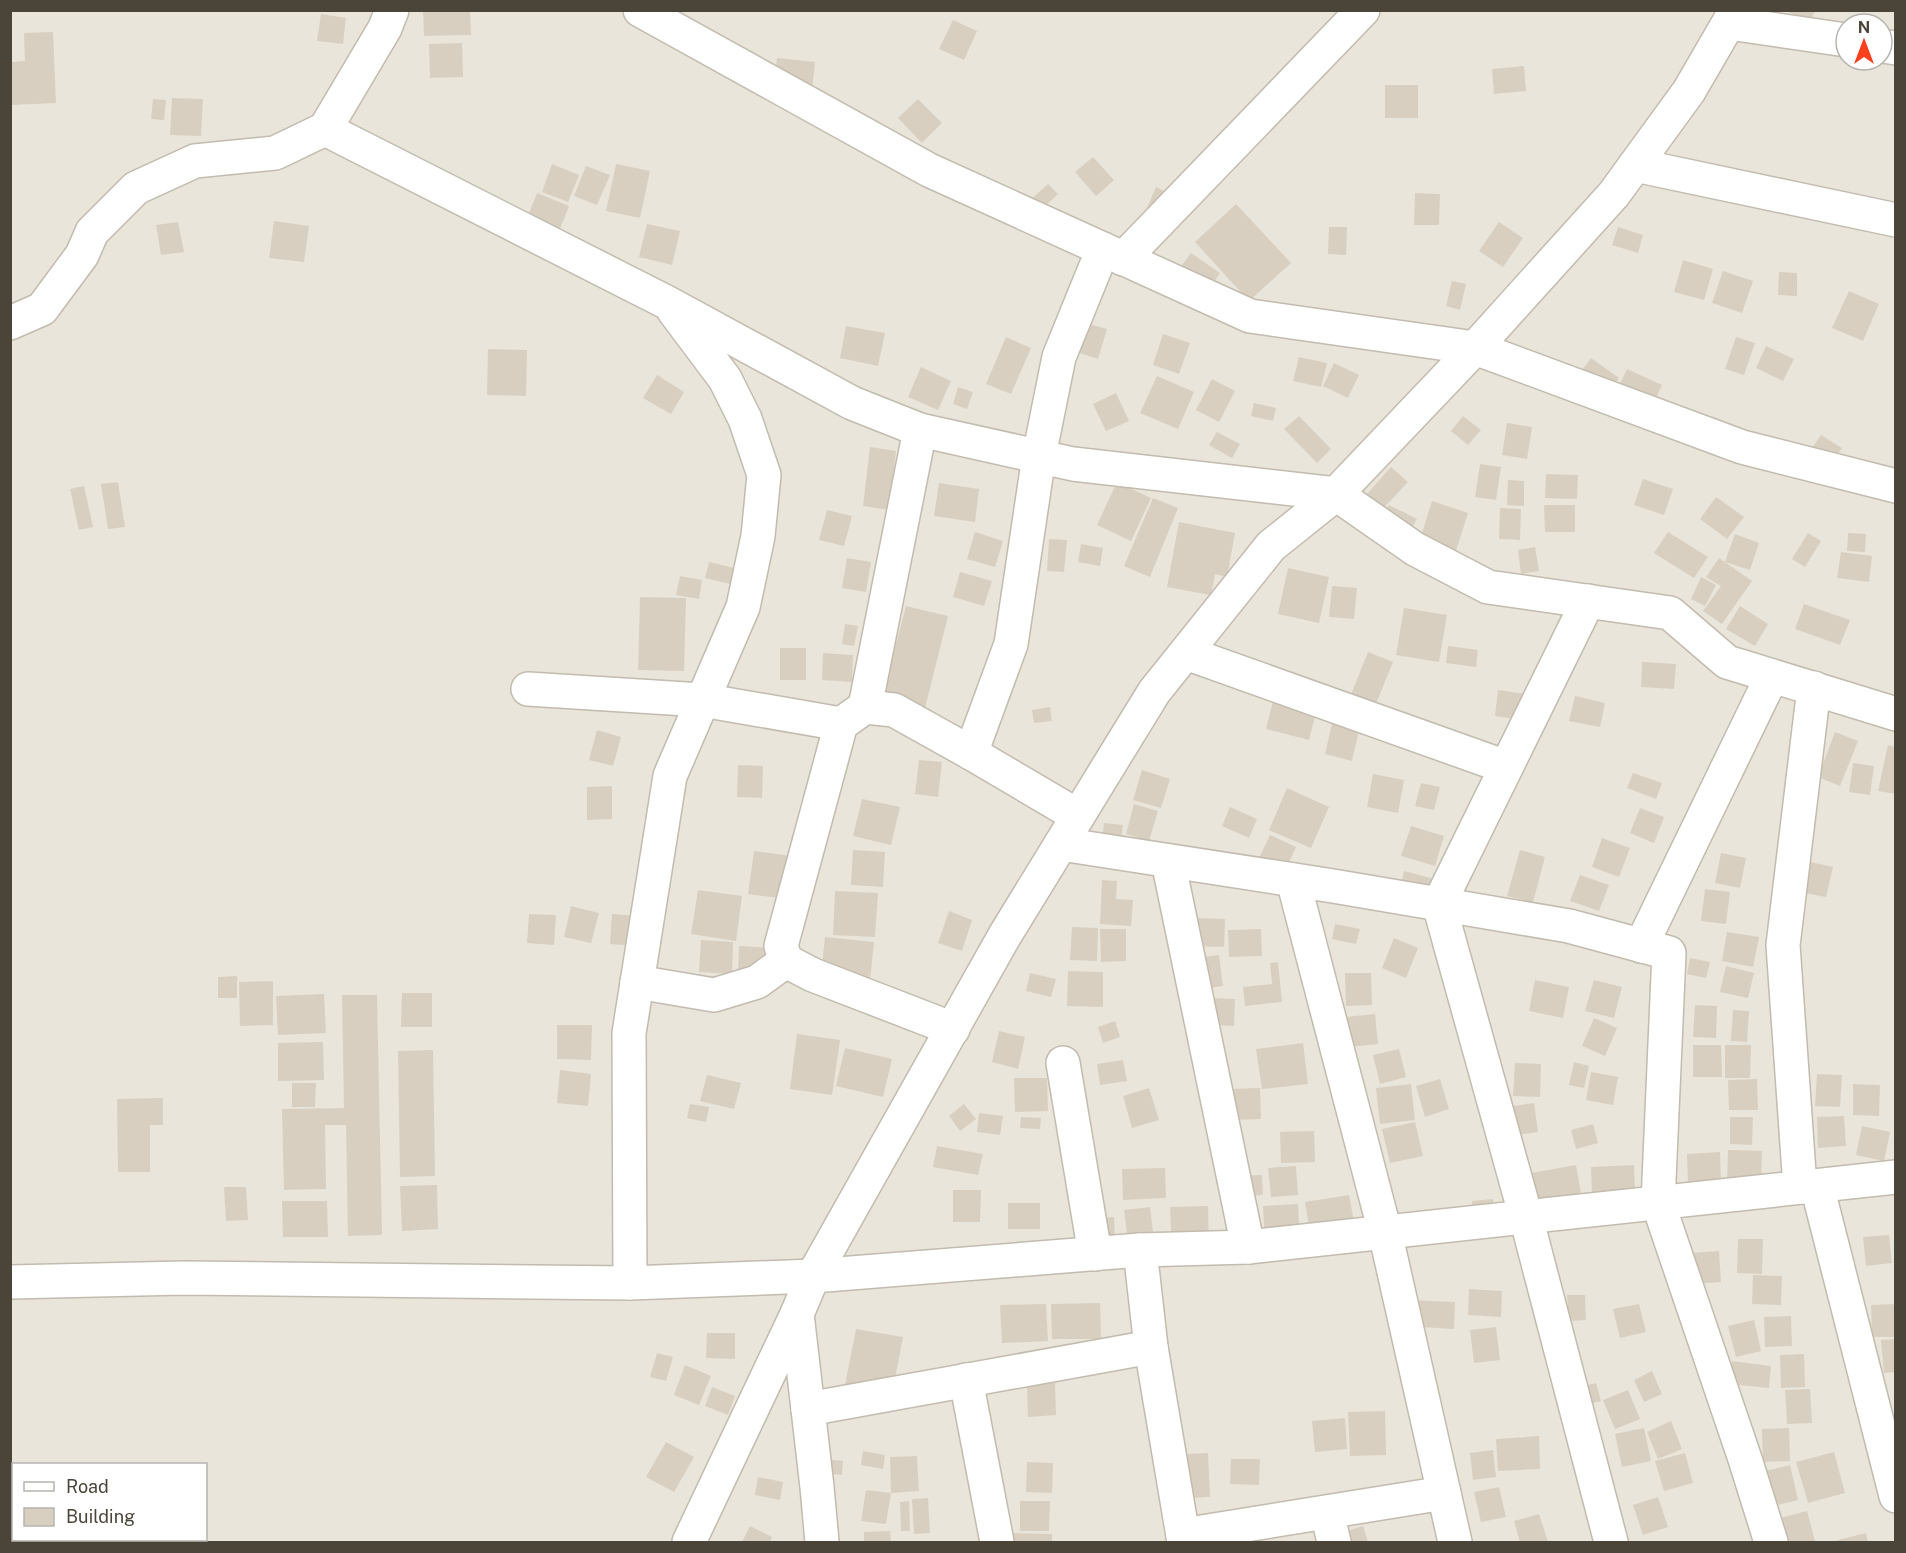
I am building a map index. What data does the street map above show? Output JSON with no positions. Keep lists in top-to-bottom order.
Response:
{
  "legend": ["Road", "Building"],
  "north": "top"
}
